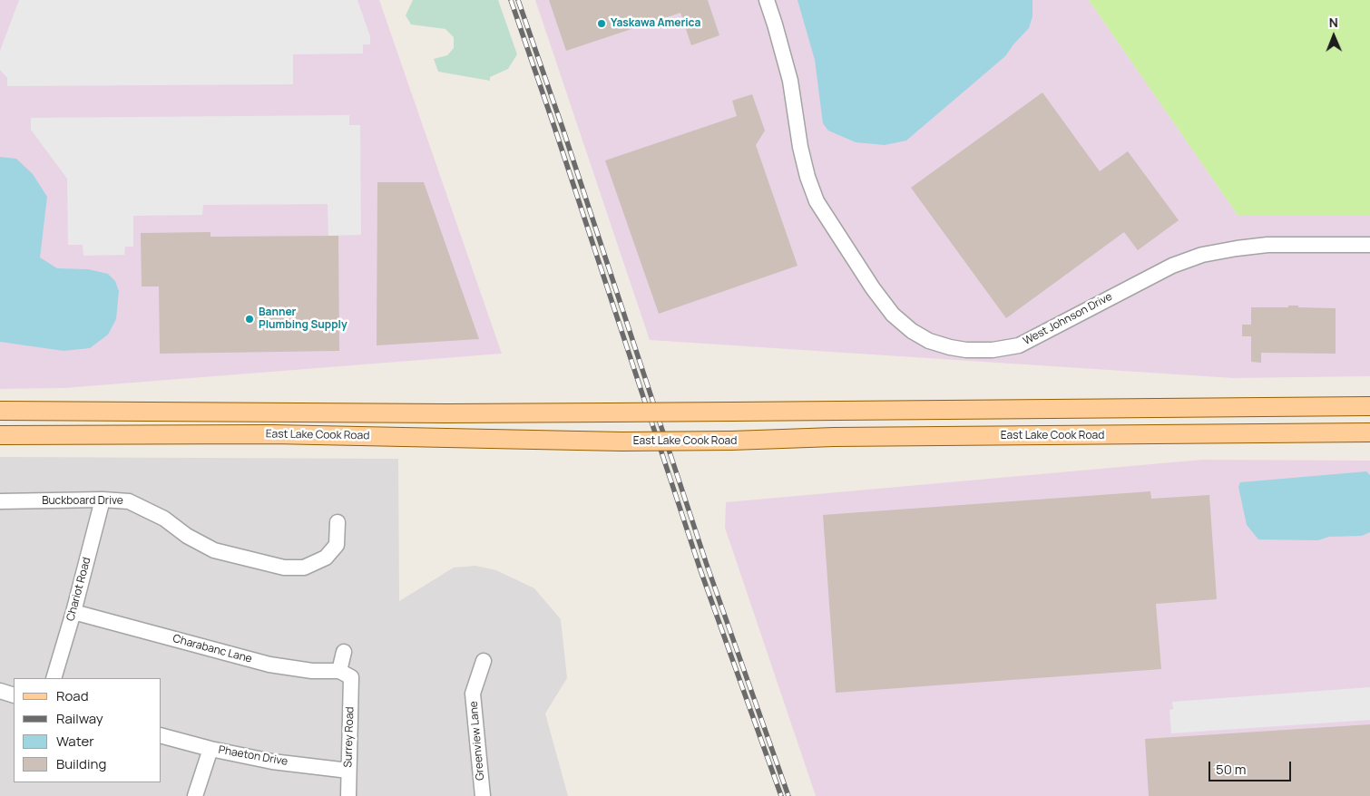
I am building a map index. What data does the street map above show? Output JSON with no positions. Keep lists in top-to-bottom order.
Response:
{
  "streets": {
    "main road": ["East Lake Cook Road"],
    "street": [
      "West Johnson Drive",
      "Buckboard Drive",
      "Chariot Road",
      "Charabanc Lane",
      "Surrey Road",
      "Greenview Lane",
      "Phaeton Drive"
    ]
  },
  "crossings": [
    ["Buckboard Drive", "Chariot Road"],
    ["Chariot Road", "Charabanc Lane"],
    ["Charabanc Lane", "Surrey Road"],
    ["Surrey Road", "Phaeton Drive"]
  ],
  "places": ["Yaskawa America", "Banner Plumbing Supply"],
  "legend": [
    "Road",
    "Railway",
    "Water",
    "Building"
  ],
  "scale_bar": "50 m",
  "north": "top"
}
